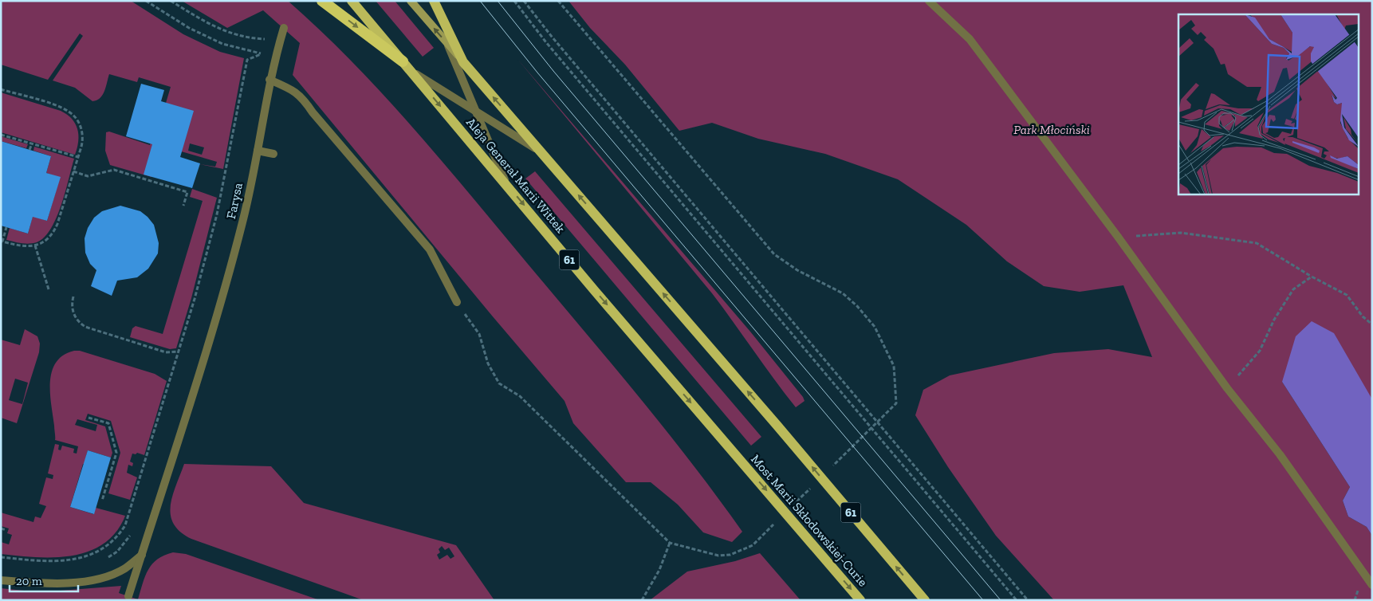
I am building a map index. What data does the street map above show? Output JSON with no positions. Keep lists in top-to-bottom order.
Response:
{
  "streets": {
    "main road": ["Aleja Generał Marii Wittek", "61", "Most Marii Skłodowskiej-Curie"],
    "lane": ["Farysa"]
  },
  "crossings": [
    ["Aleja Generał Marii Wittek", "Most Marii Skłodowskiej-Curie"]
  ],
  "parks": ["Park Młociński"],
  "scale_bar": "20 m"
}
